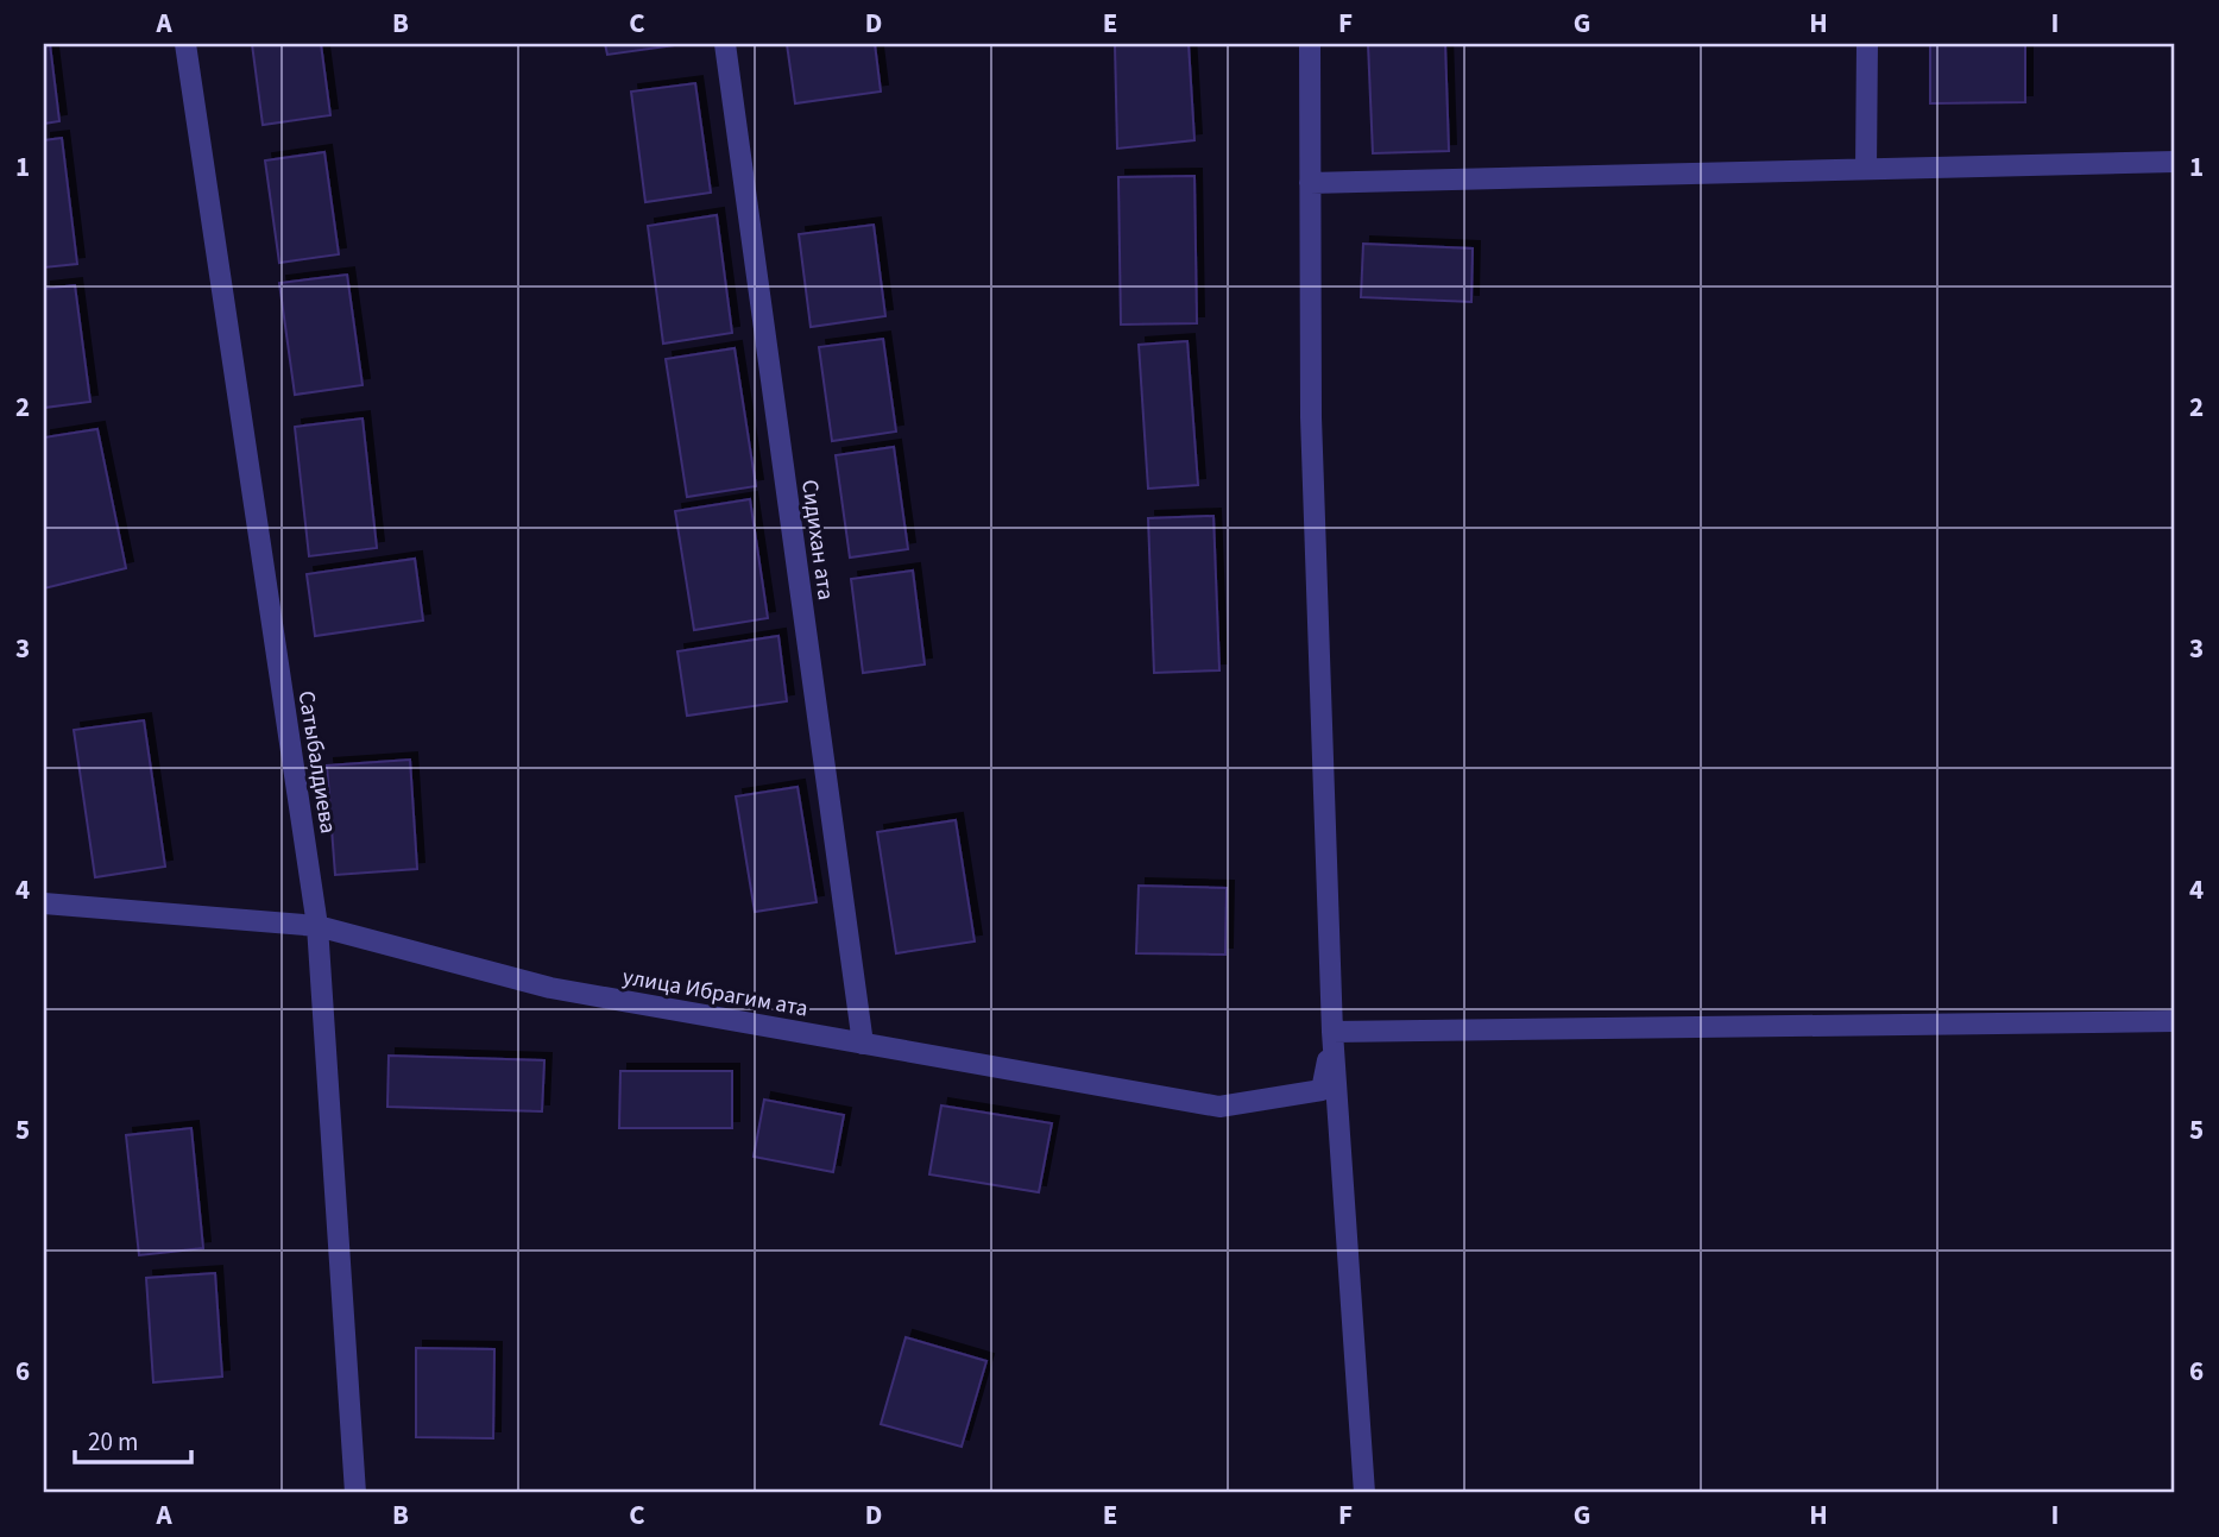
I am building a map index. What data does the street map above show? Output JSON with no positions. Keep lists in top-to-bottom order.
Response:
{
  "streets": {
    "street": ["Сидихан ата", "Сатыбалдиева", "улица Ибрагим ата"]
  },
  "crossings": [
    ["Сидихан ата", "улица Ибрагим ата"],
    ["Сатыбалдиева", "улица Ибрагим ата"]
  ],
  "scale_bar": "20 m",
  "grid": {
    "columns": [
      "A",
      "B",
      "C",
      "D",
      "E",
      "F",
      "G",
      "H",
      "I"
    ],
    "rows": [
      "1",
      "2",
      "3",
      "4",
      "5",
      "6"
    ]
  }
}
